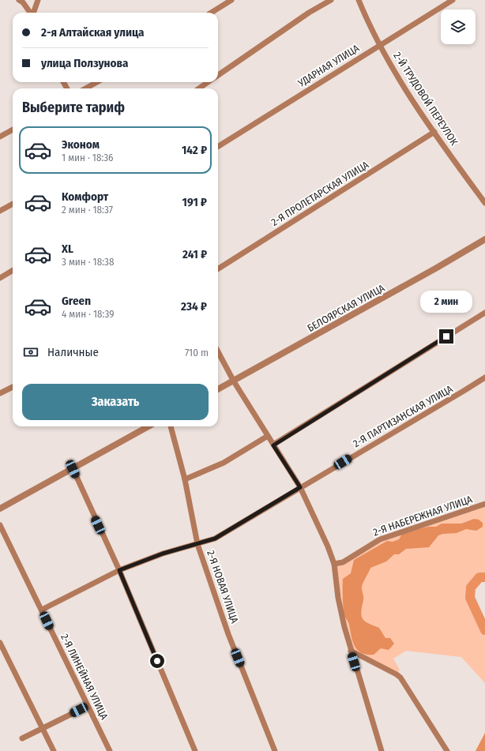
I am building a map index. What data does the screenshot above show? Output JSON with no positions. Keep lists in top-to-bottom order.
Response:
{
  "streets": {
    "street": [
      "УДАРНАЯ УЛИЦА",
      "2-Й ТРУДОВОЙ ПЕРЕУЛОК",
      "2-Я ПРОЛЕТАРСКАЯ УЛИЦА",
      "БЕЛОЯРСКАЯ УЛИЦА",
      "2-Я ПАРТИЗАНСКАЯ УЛИЦА",
      "2-Я НАБЕРЕЖНАЯ УЛИЦА",
      "2-Я НОВАЯ УЛИЦА",
      "2-Я ЛИНЕЙНАЯ УЛИЦА"
    ]
  },
  "crossings": [
    ["УДАРНАЯ УЛИЦА", "2-Й ТРУДОВОЙ ПЕРЕУЛОК"],
    ["2-Й ТРУДОВОЙ ПЕРЕУЛОК", "2-Я ПРОЛЕТАРСКАЯ УЛИЦА"],
    ["2-Я ПАРТИЗАНСКАЯ УЛИЦА", "2-Я НОВАЯ УЛИЦА"],
    ["2-Я ПАРТИЗАНСКАЯ УЛИЦА", "2-Я ЛИНЕЙНАЯ УЛИЦА"]
  ],
  "page": {
    "banner": ["2-я Алтайская улица", "улица Ползунова"],
    "heading": "Выберите тариф",
    "list": [
      {
        "name": "Эконом",
        "note": "1 мин · 18:36",
        "value": "142 ₽"
      },
      {
        "name": "Комфорт",
        "note": "2 мин · 18:37",
        "value": "191 ₽"
      },
      {
        "name": "XL",
        "note": "3 мин · 18:38",
        "value": "241 ₽"
      },
      {
        "name": "Green",
        "note": "4 мин · 18:39",
        "value": "234 ₽"
      }
    ],
    "bubble": "2 мин",
    "pay": ["Наличные", "710 m"],
    "buttons": "Заказать"
  }
}
